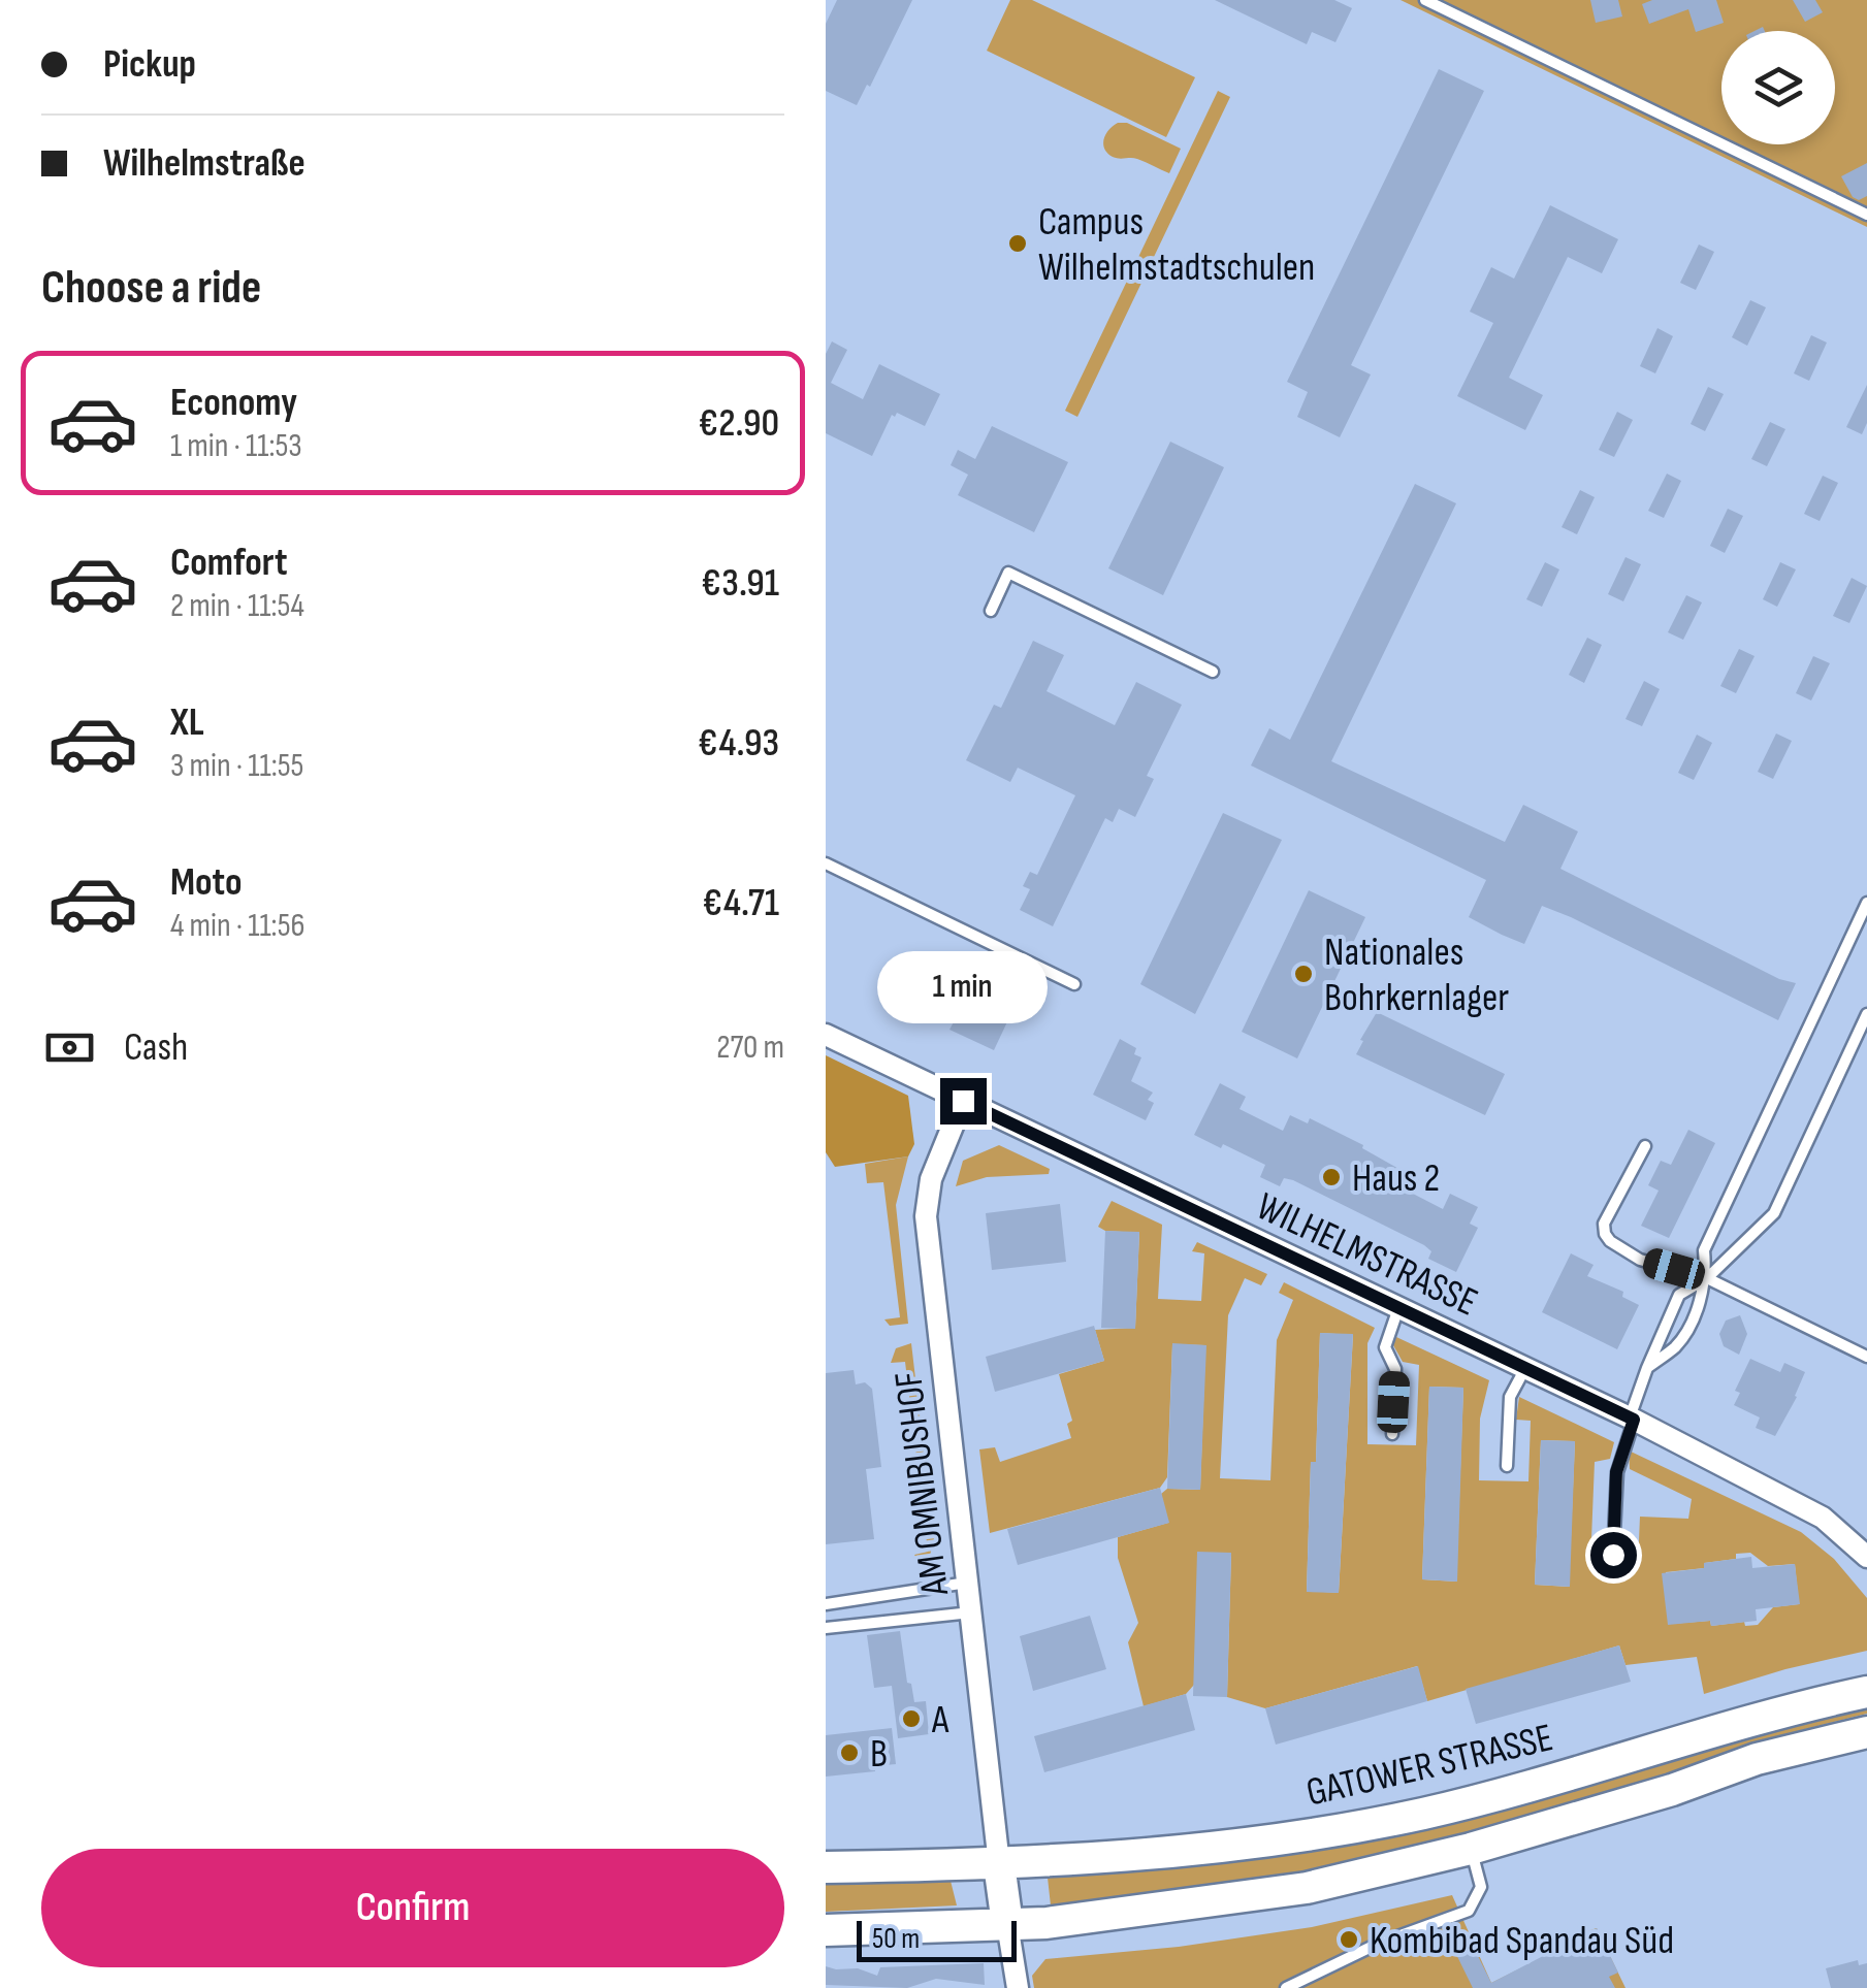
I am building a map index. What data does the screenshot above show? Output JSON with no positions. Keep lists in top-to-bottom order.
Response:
{
  "streets": {
    "main road": ["GATOWER STRASSE"],
    "street": ["WILHELMSTRASSE", "AM OMNIBUSHOF"]
  },
  "crossings": [
    ["WILHELMSTRASSE", "AM OMNIBUSHOF"],
    ["AM OMNIBUSHOF", "GATOWER STRASSE"]
  ],
  "places": [
    "Campus Wilhelmstadtschulen",
    "Nationales Bohrkernlager",
    "Haus 2",
    "A",
    "B",
    "Kombibad Spandau Süd"
  ],
  "scale_bar": "50 m",
  "page": {
    "banner": ["Pickup", "Wilhelmstraße"],
    "heading": "Choose a ride",
    "list": [
      {
        "name": "Economy",
        "note": "1 min · 11:53",
        "value": "€2.90"
      },
      {
        "name": "Comfort",
        "note": "2 min · 11:54",
        "value": "€3.91"
      },
      {
        "name": "XL",
        "note": "3 min · 11:55",
        "value": "€4.93"
      },
      {
        "name": "Moto",
        "note": "4 min · 11:56",
        "value": "€4.71"
      }
    ],
    "bubble": "1 min",
    "pay": ["Cash", "270 m"],
    "buttons": "Confirm",
    "scale": "50 m"
  }
}
